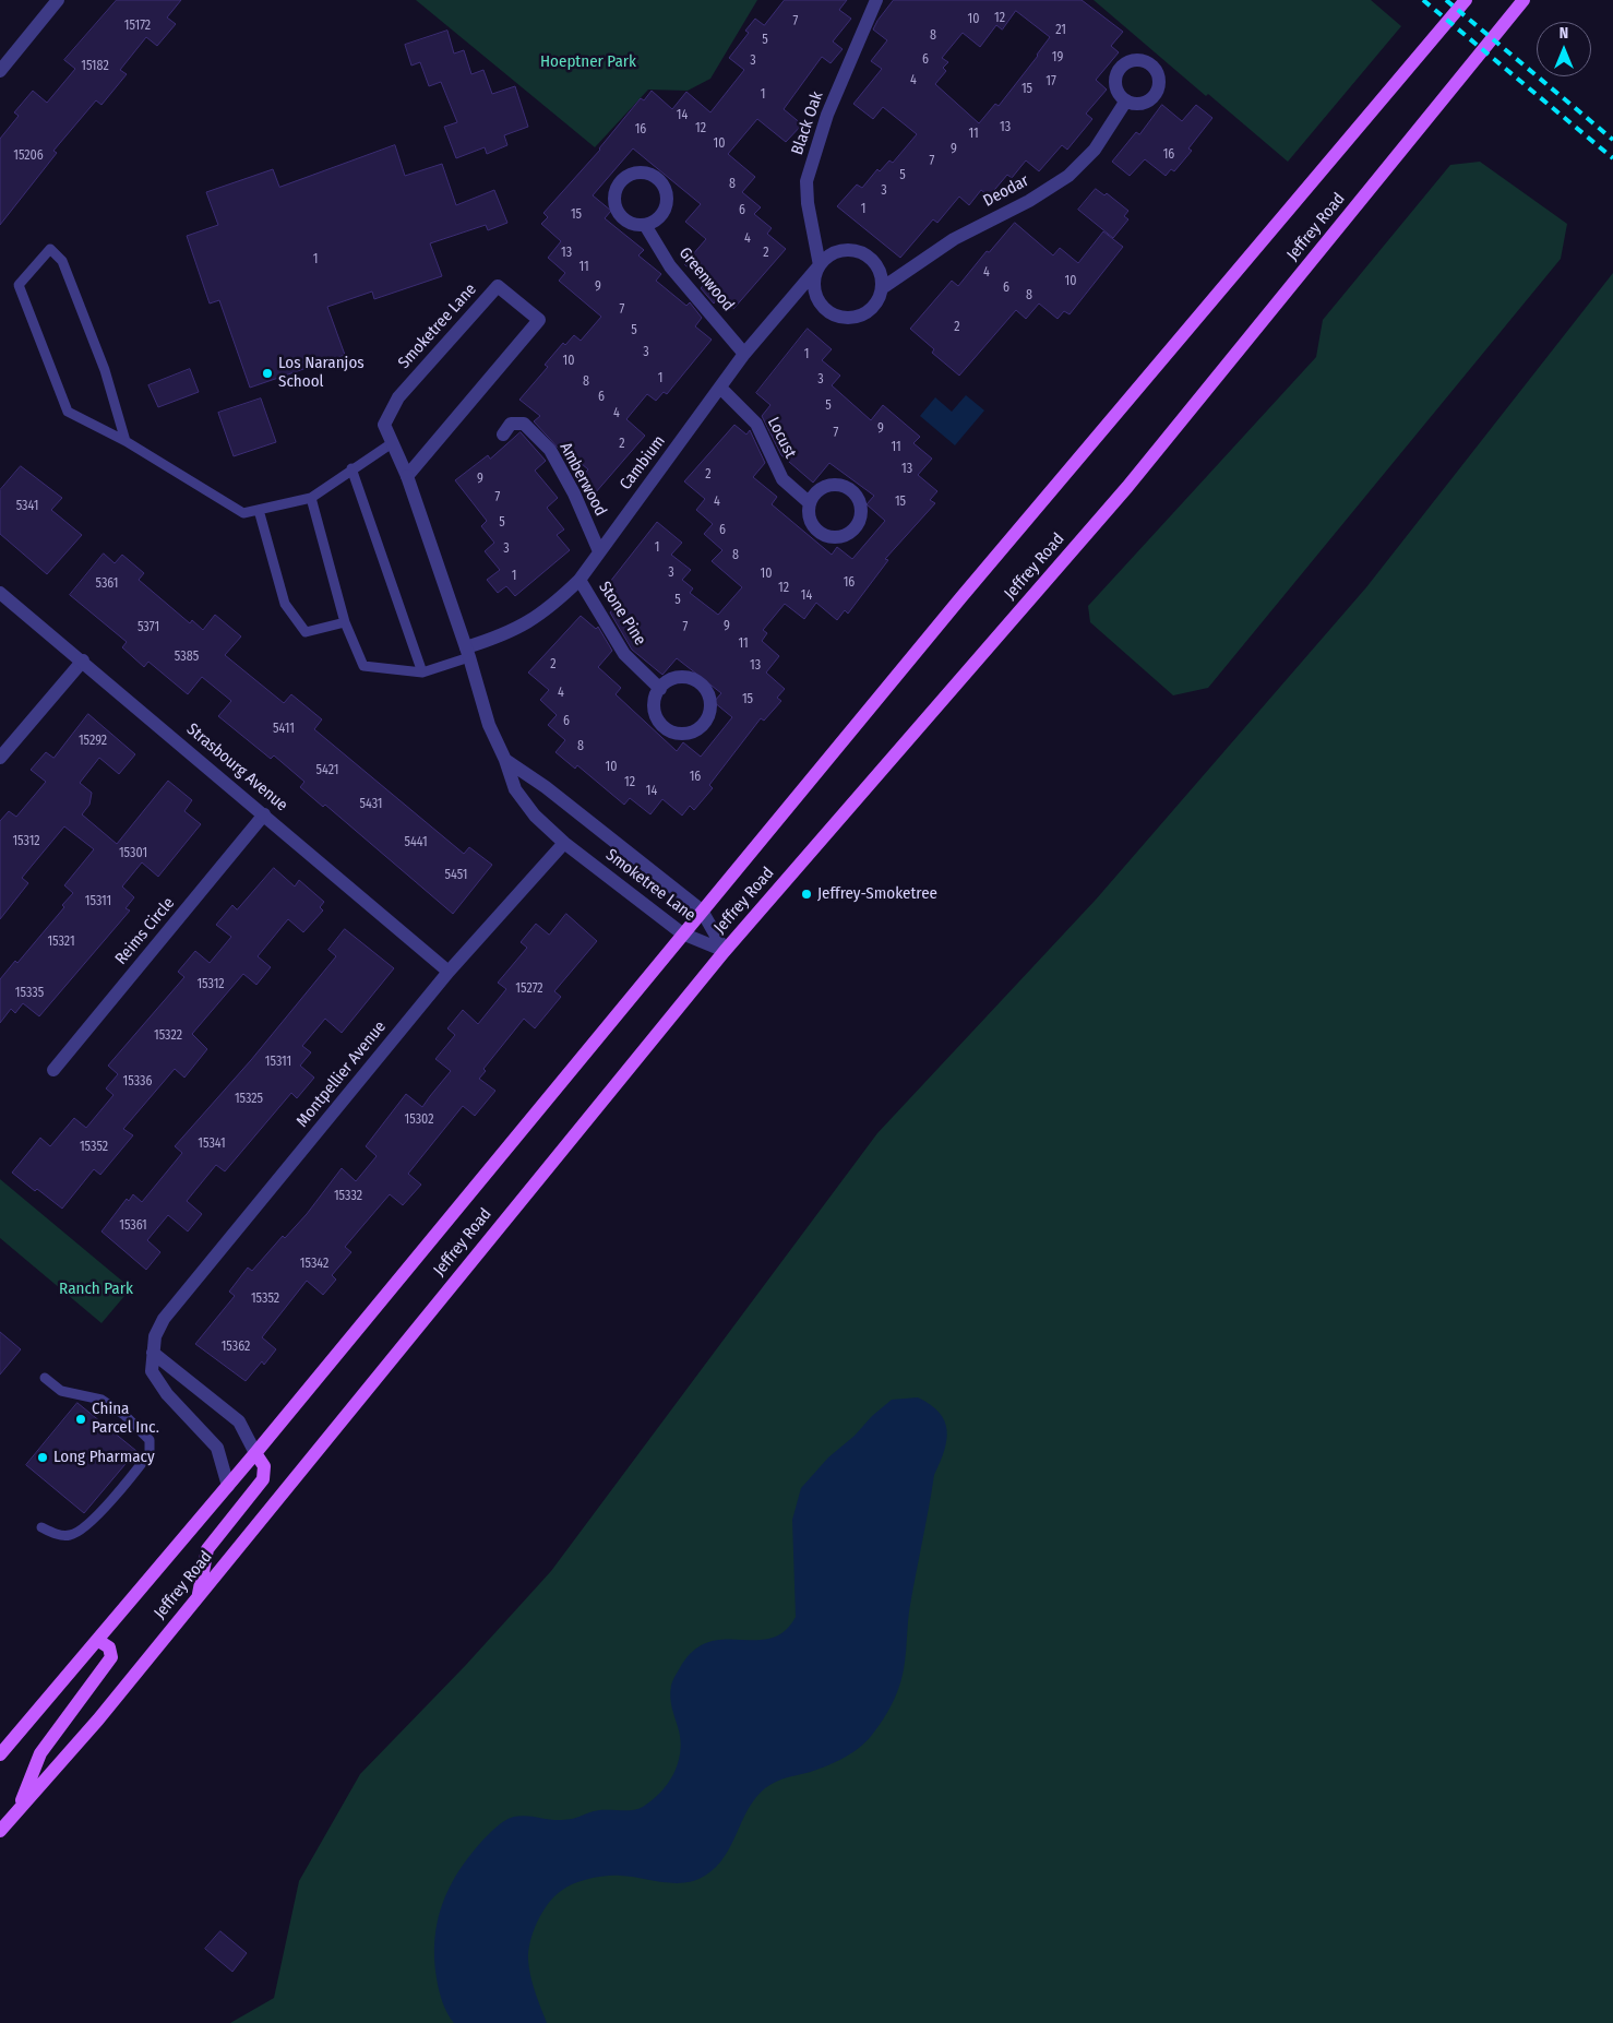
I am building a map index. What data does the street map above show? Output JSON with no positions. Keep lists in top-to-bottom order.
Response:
{
  "streets": {
    "main road": ["Jeffrey Road"],
    "street": [
      "Black Oak",
      "Deodar",
      "Greenwood",
      "Smoketree Lane",
      "Locust",
      "Cambium",
      "Amberwood",
      "Stone Pine",
      "Strasbourg Avenue",
      "Reims Circle",
      "Montpellier Avenue"
    ]
  },
  "crossings": [
    ["Black Oak", "Deodar"],
    ["Black Oak", "Cambium"],
    ["Deodar", "Cambium"],
    ["Jeffrey Road", "Smoketree Lane"],
    ["Greenwood", "Cambium"],
    ["Smoketree Lane", "Cambium"],
    ["Smoketree Lane", "Montpellier Avenue"],
    ["Locust", "Cambium"],
    ["Cambium", "Amberwood"],
    ["Cambium", "Stone Pine"],
    ["Strasbourg Avenue", "Reims Circle"],
    ["Strasbourg Avenue", "Montpellier Avenue"]
  ],
  "parks": ["Hoeptner Park", "Ranch Park"],
  "places": [
    "Los Naranjos School",
    "Jeffrey-Smoketree",
    "China Parcel Inc.",
    "Long Pharmacy"
  ],
  "house_numbers": [
    "12",
    "10",
    "7",
    "15172",
    "21",
    "8",
    "5",
    "19",
    "6",
    "3",
    "15182",
    "4",
    "17",
    "15",
    "1",
    "14",
    "13",
    "12",
    "16",
    "11",
    "10",
    "9",
    "16",
    "15206",
    "7",
    "5",
    "8",
    "3",
    "1",
    "6",
    "15",
    "4",
    "13",
    "2",
    "1",
    "11",
    "4",
    "10",
    "9",
    "6",
    "8",
    "7",
    "2",
    "5",
    "3",
    "1",
    "10",
    "1",
    "3",
    "8",
    "6",
    "5",
    "4",
    "9",
    "7",
    "2",
    "11",
    "13",
    "2",
    "9",
    "7",
    "4",
    "15",
    "5341",
    "5",
    "6",
    "1",
    "3",
    "8",
    "3",
    "10",
    "1",
    "16",
    "5361",
    "12",
    "14",
    "5",
    "9",
    "5371",
    "7",
    "11",
    "5385",
    "2",
    "13",
    "4",
    "15",
    "6",
    "5411",
    "15292",
    "8",
    "10",
    "5421",
    "16",
    "12",
    "14",
    "5431",
    "15312",
    "5441",
    "15301",
    "5451",
    "15311",
    "15321",
    "15312",
    "15272",
    "15335",
    "15322",
    "15311",
    "15336",
    "15325",
    "15302",
    "15341",
    "15352",
    "15332",
    "15361",
    "15342",
    "15352",
    "15362"
  ],
  "north": "top"
}
